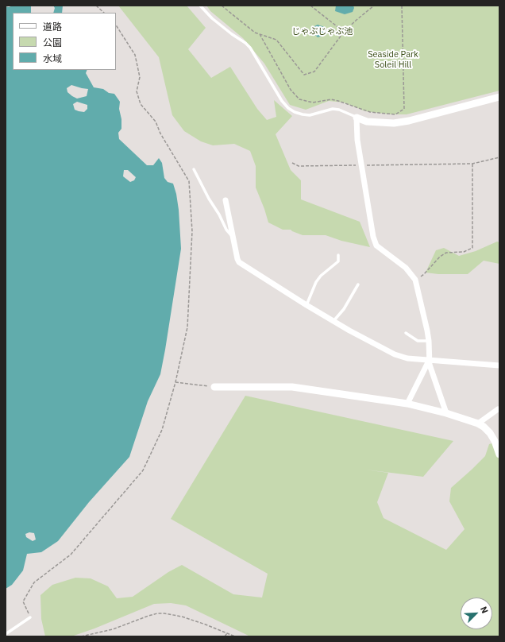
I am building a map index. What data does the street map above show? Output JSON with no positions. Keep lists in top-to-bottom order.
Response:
{
  "parks": ["じゃぶじゃぶ池", "Seaside Park Soleil Hill"],
  "legend": ["道路", "公園", "水域"],
  "north": "top right"
}
